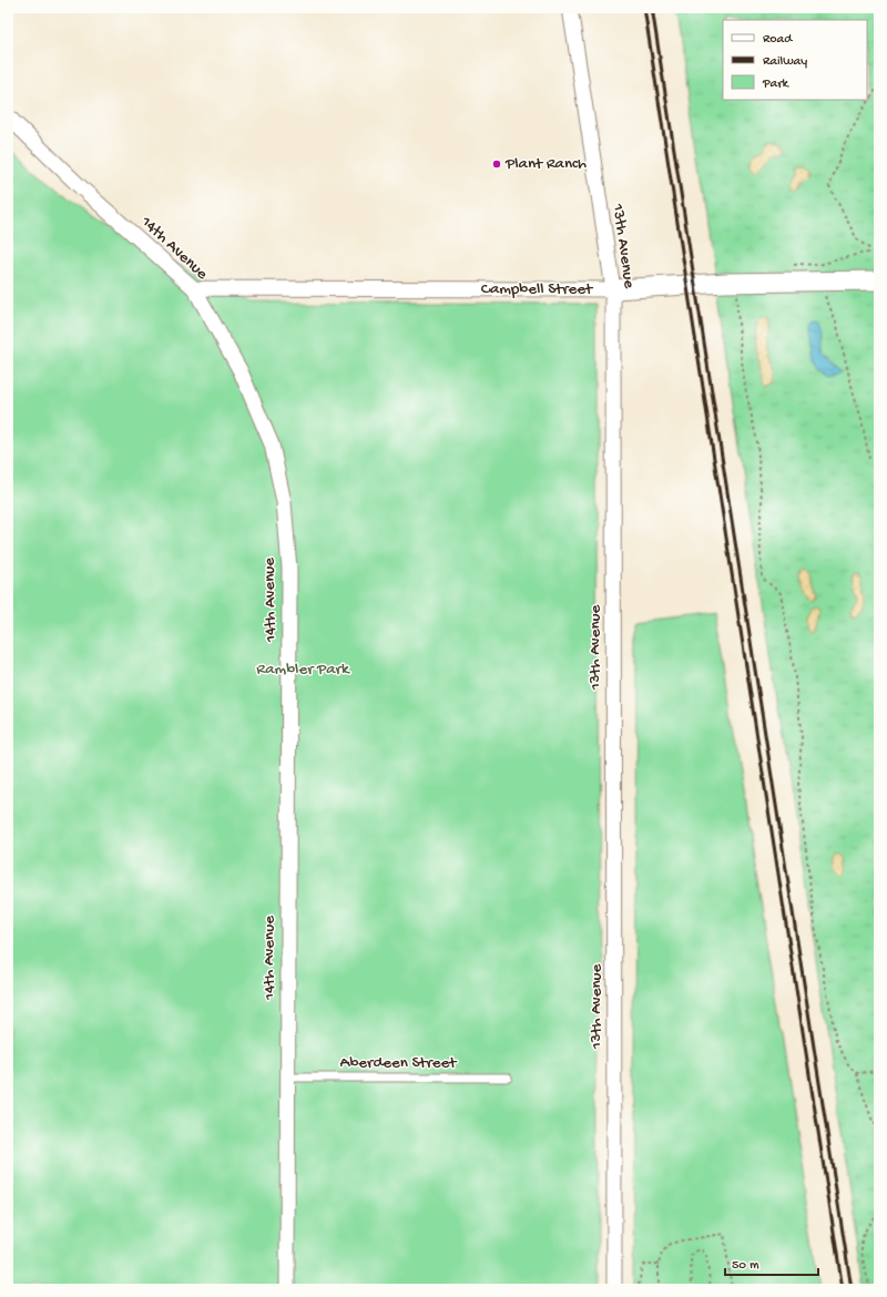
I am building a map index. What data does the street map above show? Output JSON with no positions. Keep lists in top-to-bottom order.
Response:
{
  "streets": {
    "street": ["13th Avenue", "14th Avenue", "Campbell Street"],
    "lane": ["Aberdeen Street"]
  },
  "crossings": [
    ["13th Avenue", "Campbell Street"],
    ["14th Avenue", "Campbell Street"],
    ["14th Avenue", "Aberdeen Street"]
  ],
  "parks": ["Rambler Park"],
  "places": ["Plant Ranch"],
  "legend": ["Road", "Railway", "Park"],
  "scale_bar": "50 m"
}
